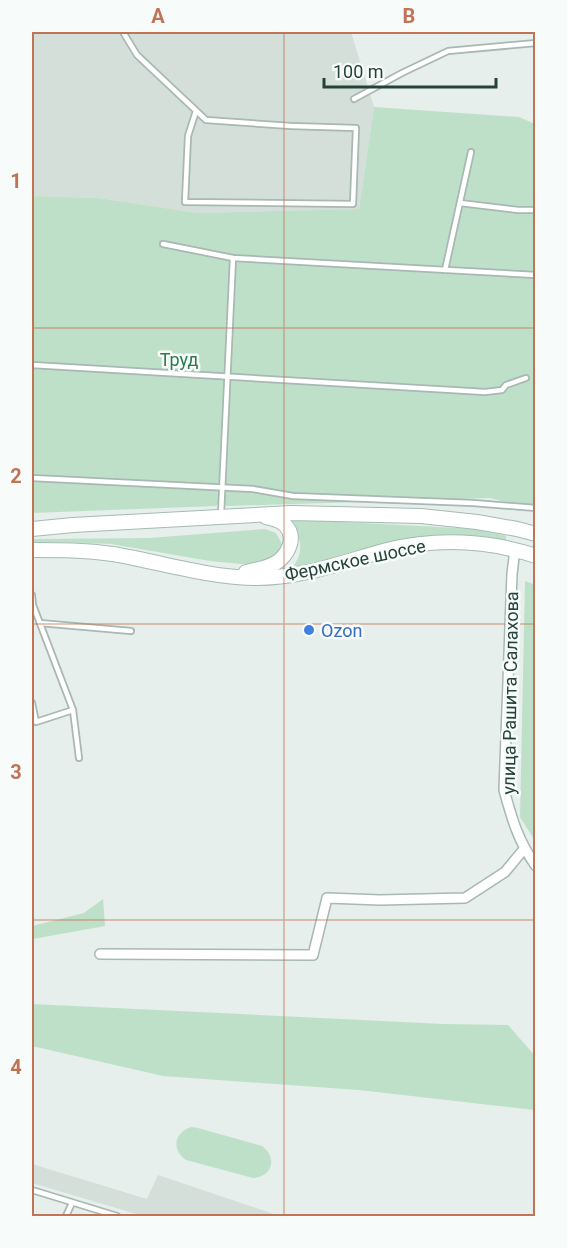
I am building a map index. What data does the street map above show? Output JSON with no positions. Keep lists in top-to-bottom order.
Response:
{
  "streets": {
    "main road": ["Фермское шоссе"],
    "street": ["улица Рашита Салахова"]
  },
  "crossings": [
    ["Фермское шоссе", "улица Рашита Салахова"]
  ],
  "parks": ["Труд"],
  "places": ["Ozon"],
  "scale_bar": "100 m",
  "grid": {
    "columns": ["A", "B"],
    "rows": [
      "1",
      "2",
      "3",
      "4"
    ]
  }
}
